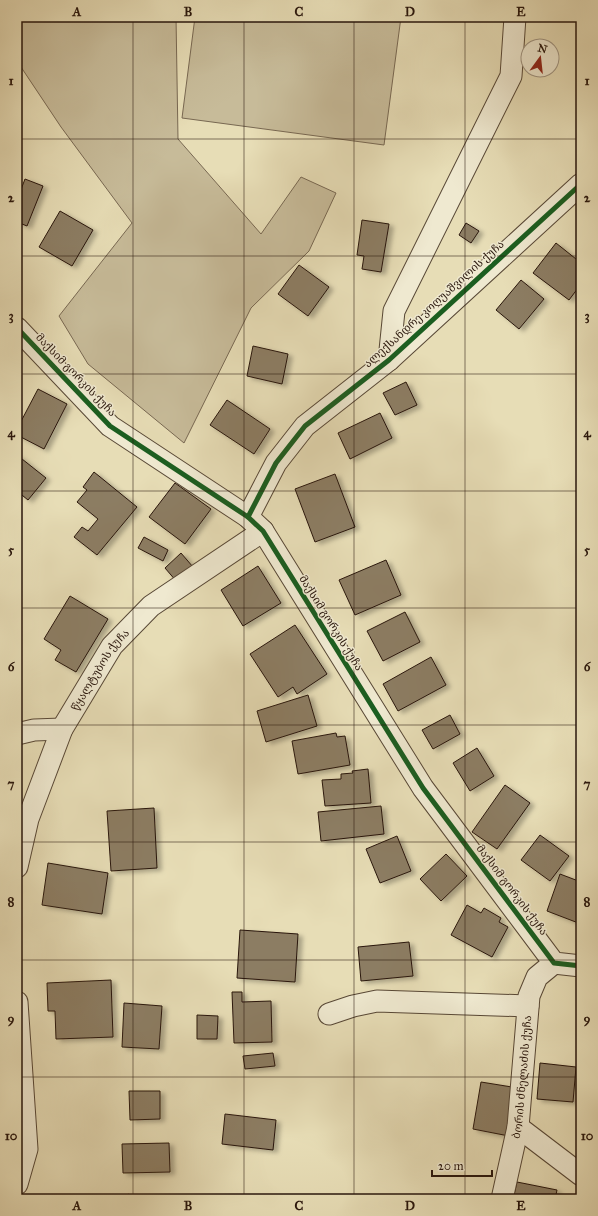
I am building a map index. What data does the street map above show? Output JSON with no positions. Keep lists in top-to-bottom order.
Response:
{
  "streets": {
    "street": [
      "ალექსანდრე კოღუაშვილის ქუჩა",
      "მაქსიმ გორკის ქუჩა",
      "წყალტუბოს ქუჩა",
      "ბორის ძნელაძის ქუჩა"
    ]
  },
  "crossings": [
    ["ალექსანდრე კოღუაშვილის ქუჩა", "მაქსიმ გორკის ქუჩა"],
    ["ალექსანდრე კოღუაშვილის ქუჩა", "წყალტუბოს ქუჩა"],
    ["მაქსიმ გორკის ქუჩა", "წყალტუბოს ქუჩა"],
    ["მაქსიმ გორკის ქუჩა", "ბორის ძნელაძის ქუჩა"]
  ],
  "scale_bar": "20 m",
  "north": "top",
  "grid": {
    "columns": [
      "A",
      "B",
      "C",
      "D",
      "E"
    ],
    "rows": [
      "1",
      "2",
      "3",
      "4",
      "5",
      "6",
      "7",
      "8",
      "9",
      "10"
    ]
  }
}
